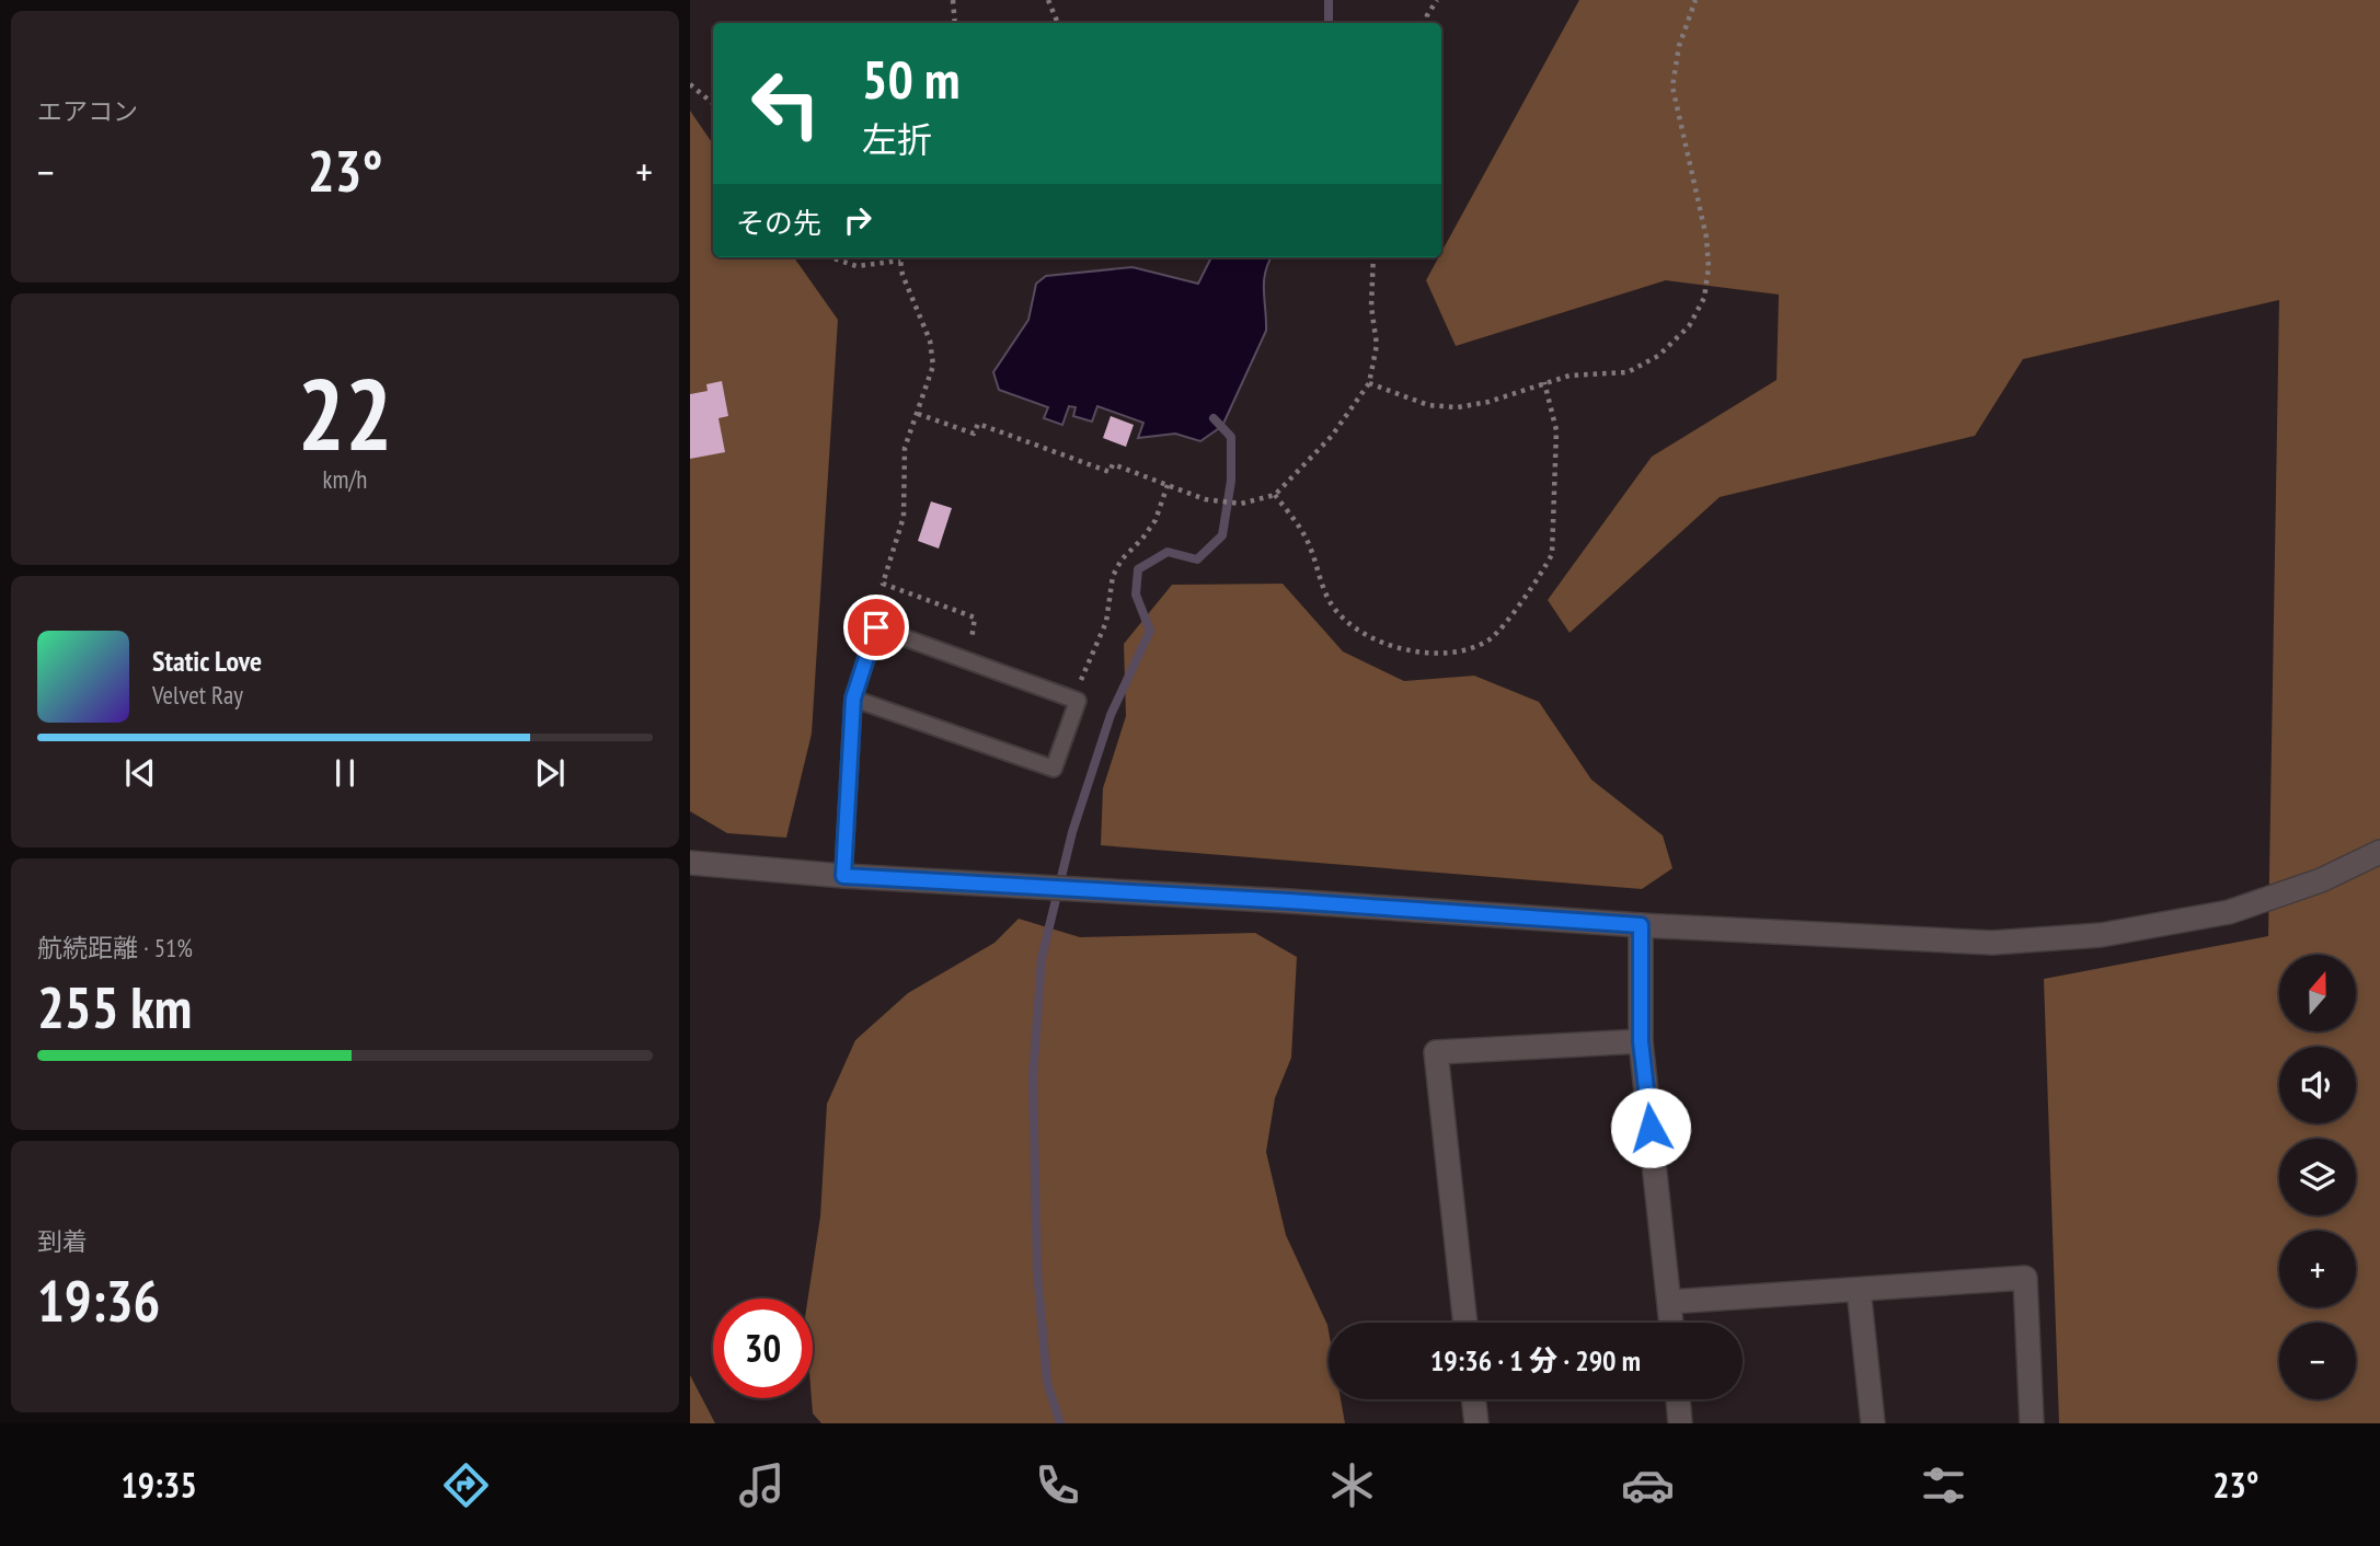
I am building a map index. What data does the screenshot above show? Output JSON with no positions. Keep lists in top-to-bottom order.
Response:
{
  "north": "top",
  "page": {
    "tile": [
      "エアコン",
      ["22", "km/h"],
      ["航続距離 · 51%", "255 km"],
      ["到着", "19:36"]
    ],
    "turn": ["50 m", "左折"],
    "heat": ["−", "23°", "+"],
    "then": "その先",
    "song": ["Static Love", "Velvet Ray"],
    "map_buttons": ["+", "−"],
    "limit": "30",
    "trip": "19:36 · 1 分 · 290 m",
    "tabs": ["19:35", "23°"]
  }
}
